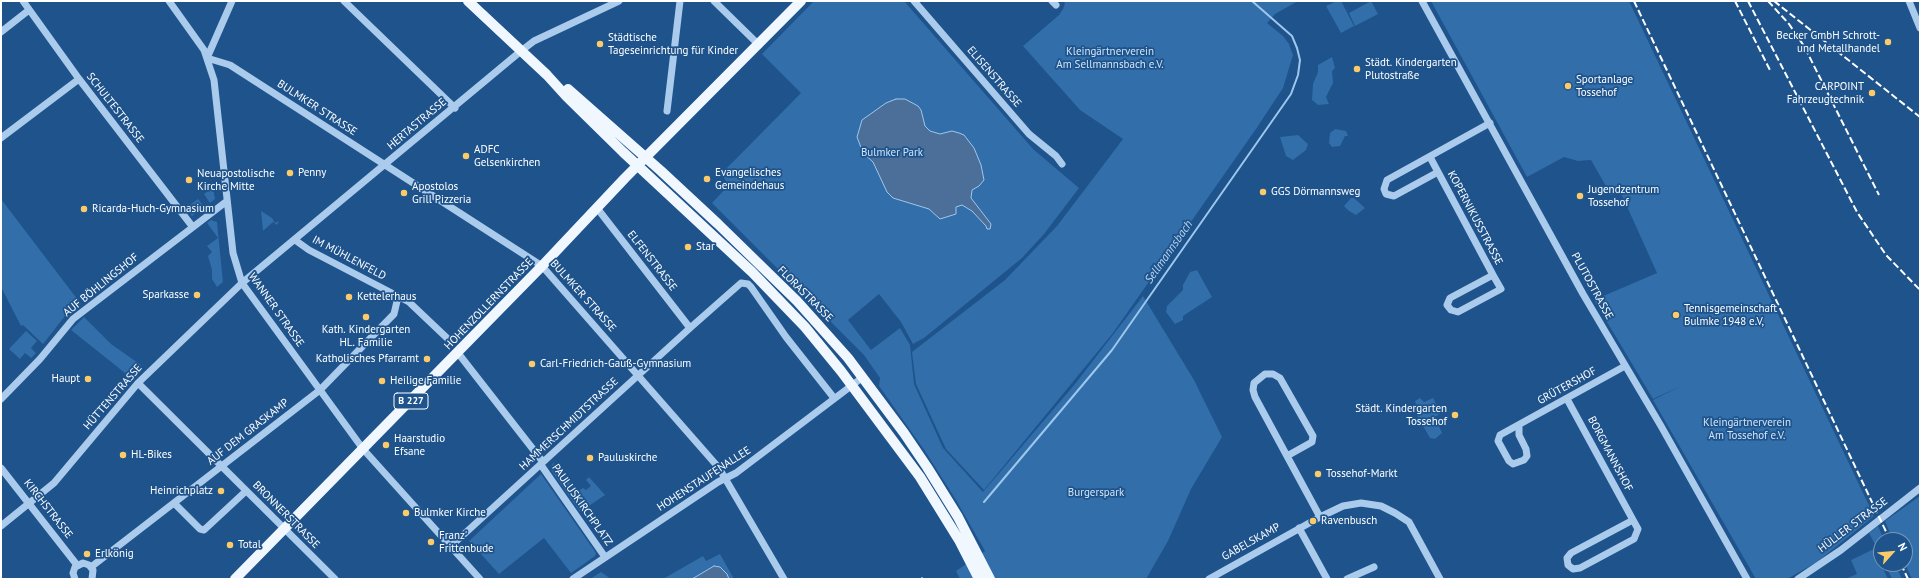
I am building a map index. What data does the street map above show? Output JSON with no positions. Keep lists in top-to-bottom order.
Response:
{
  "streets": {
    "main road": ["FLORASTRASSE", "HOHENZOLLERNSTRASSE", "B 227"],
    "street": [
      "ELISENSTRASSE",
      "SCHULTESTRASSE",
      "BULMKER STRASSE",
      "HERTASTRASSE",
      "KOPERNIKUSSTRASSE",
      "IM MÜHLENFELD",
      "ELFENSTRASSE",
      "AUF BÖHLINGSHOF",
      "PLUTOSTRASSE",
      "WANNER STRASSE",
      "GRÜTERSHOF",
      "HÜTTENSTRASSE",
      "HAMMERSCHMIDTSTRASSE",
      "AUF DEM GRASKAMP",
      "BORGMANNSHOF",
      "HOHENSTAUFENALLEE",
      "PAULUSKIRCHPLATZ",
      "KIRCHSTRASSE",
      "BRONNERSTRASSE",
      "HÜLLER STRASSE",
      "GABELSKAMP"
    ]
  },
  "crossings": [
    ["SCHULTESTRASSE", "AUF BÖHLINGSHOF"],
    ["BULMKER STRASSE", "HERTASTRASSE"],
    ["BULMKER STRASSE", "HOHENZOLLERNSTRASSE"],
    ["BULMKER STRASSE", "WANNER STRASSE"],
    ["BULMKER STRASSE", "HAMMERSCHMIDTSTRASSE"],
    ["BULMKER STRASSE", "HOHENSTAUFENALLEE"],
    ["HERTASTRASSE", "IM MÜHLENFELD"],
    ["HERTASTRASSE", "FLORASTRASSE"],
    ["HERTASTRASSE", "WANNER STRASSE"],
    ["HERTASTRASSE", "HÜTTENSTRASSE"],
    ["KOPERNIKUSSTRASSE", "PLUTOSTRASSE"],
    ["IM MÜHLENFELD", "AUF DEM GRASKAMP"],
    ["ELFENSTRASSE", "HOHENZOLLERNSTRASSE"],
    ["ELFENSTRASSE", "HAMMERSCHMIDTSTRASSE"],
    ["AUF BÖHLINGSHOF", "WANNER STRASSE"],
    ["PLUTOSTRASSE", "GRÜTERSHOF"],
    ["FLORASTRASSE", "HOHENZOLLERNSTRASSE"],
    ["FLORASTRASSE", "HOHENSTAUFENALLEE"],
    ["HOHENZOLLERNSTRASSE", "WANNER STRASSE"],
    ["HOHENZOLLERNSTRASSE", "BRONNERSTRASSE"],
    ["WANNER STRASSE", "HÜTTENSTRASSE"],
    ["WANNER STRASSE", "HAMMERSCHMIDTSTRASSE"],
    ["WANNER STRASSE", "AUF DEM GRASKAMP"],
    ["GRÜTERSHOF", "BORGMANNSHOF"],
    ["HÜTTENSTRASSE", "KIRCHSTRASSE"],
    ["HÜTTENSTRASSE", "BRONNERSTRASSE"],
    ["HAMMERSCHMIDTSTRASSE", "HOHENSTAUFENALLEE"],
    ["HAMMERSCHMIDTSTRASSE", "PAULUSKIRCHPLATZ"],
    ["AUF DEM GRASKAMP", "BRONNERSTRASSE"],
    ["HOHENSTAUFENALLEE", "PAULUSKIRCHPLATZ"]
  ],
  "water": ["Sellmannsbach"],
  "parks": [
    "Kleingärtnerverein Am Sellmannsbach e.V.",
    "Bulmker Park",
    "Kleingärtnerverein Am Tossehof e.V.",
    "Burgerspark"
  ],
  "places": [
    "Becker GmbH Schrott- und Metallhandel",
    "Städtische Tageseinrichtung für Kinder",
    "Städt. Kindergarten Plutostraße",
    "Sportanlage Tossehof",
    "CARPOINT Fahrzeugtechnik",
    "ADFC Gelsenkirchen",
    "Penny",
    "Evangelisches Gemeindehaus",
    "Neuapostolische Kirche Mitte",
    "GGS Dörmannsweg",
    "Apostolos Grill Pizzeria",
    "Jugendzentrum Tossehof",
    "Ricarda-Huch-Gymnasium",
    "Star",
    "Sparkasse",
    "Kettelerhaus",
    "Tennisgemeinschaft Bulmke 1948 e.V,",
    "Kath. Kindergarten HL. Familie",
    "Katholisches Pfarramt",
    "Carl-Friedrich-Gauß-Gymnasium",
    "Haupt",
    "Heilige Familie",
    "Städt. Kindergarten Tossehof",
    "Haarstudio Efsane",
    "HL-Bikes",
    "Pauluskirche",
    "Tossehof-Markt",
    "Heinrichplatz",
    "Bulmker Kirche",
    "Ravenbusch",
    "Franz' Frittenbude",
    "Total",
    "Erlkönig"
  ],
  "north": "top right"
}
